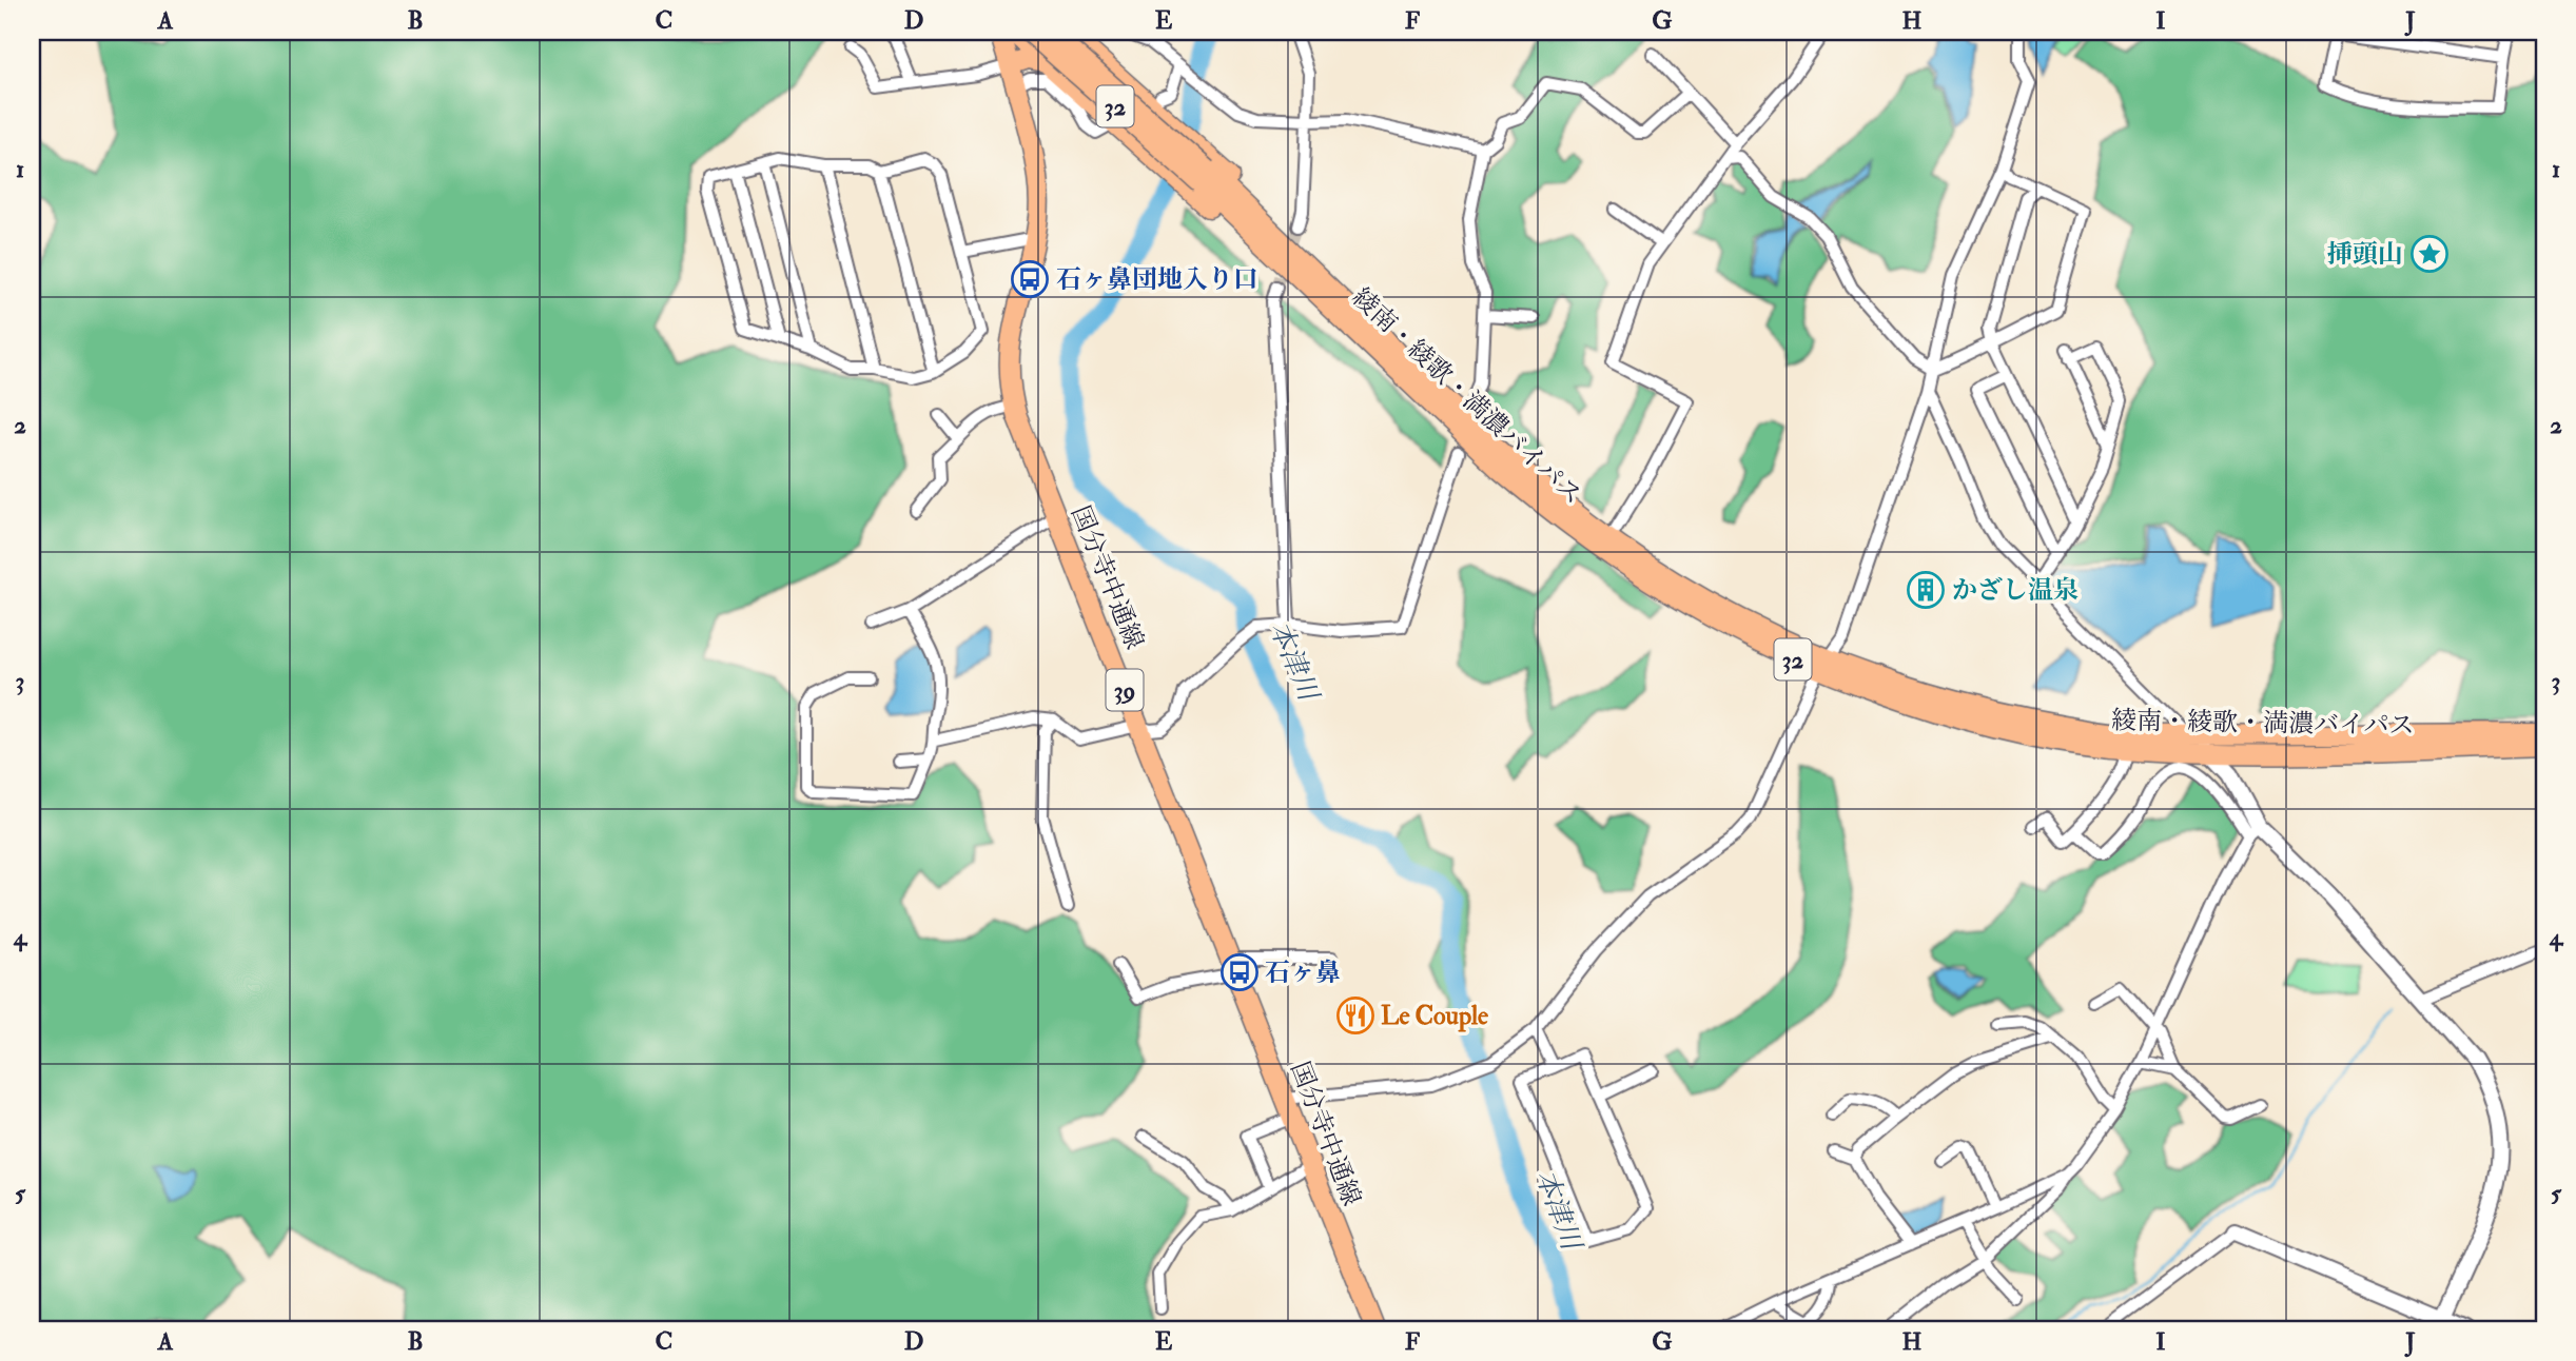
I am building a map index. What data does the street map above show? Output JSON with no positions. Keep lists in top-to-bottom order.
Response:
{
  "streets": {
    "main road": [
      "32",
      "綾南・綾歌・満濃バイパス",
      "国分寺中通線",
      "39"
    ]
  },
  "water": ["本津川"],
  "places": {
    "place": ["挿頭山"],
    "bus stop": ["石ヶ鼻団地入り口", "石ヶ鼻"],
    "building": ["かざし温泉"],
    "restaurant": ["Le Couple"]
  },
  "grid": {
    "columns": [
      "A",
      "B",
      "C",
      "D",
      "E",
      "F",
      "G",
      "H",
      "I",
      "J"
    ],
    "rows": [
      "1",
      "2",
      "3",
      "4",
      "5"
    ]
  }
}
